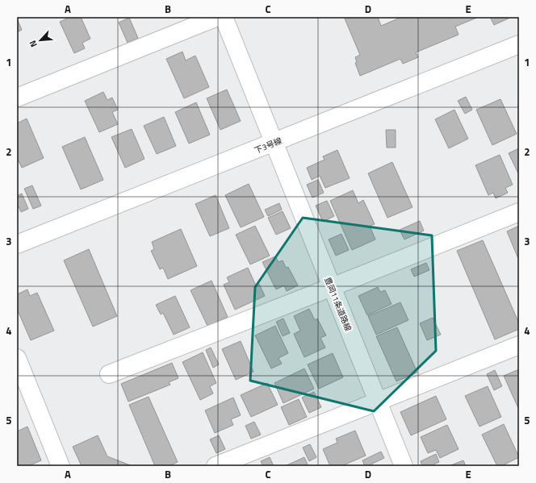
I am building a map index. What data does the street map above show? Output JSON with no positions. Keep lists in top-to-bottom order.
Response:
{
  "streets": {
    "street": ["下3号線", "豊岡11条道路線"]
  },
  "crossings": [
    ["下3号線", "豊岡11条道路線"]
  ],
  "north": "bottom left",
  "grid": {
    "columns": [
      "A",
      "B",
      "C",
      "D",
      "E"
    ],
    "rows": [
      "1",
      "2",
      "3",
      "4",
      "5"
    ]
  }
}
